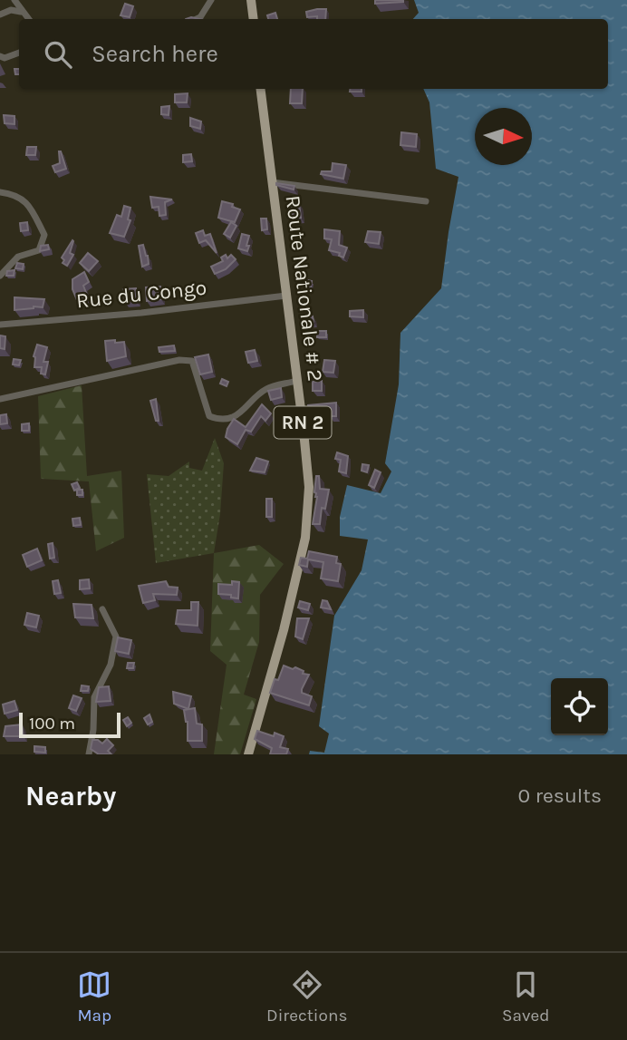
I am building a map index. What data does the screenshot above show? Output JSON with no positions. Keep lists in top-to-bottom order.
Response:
{
  "streets": {
    "main road": ["Route Nationale # 2", "RN 2"],
    "street": ["Rue du Congo"]
  },
  "crossings": [
    ["Route Nationale # 2", "Rue du Congo"]
  ],
  "scale_bar": "100 m",
  "north": "right",
  "page": {
    "search": "Search here",
    "scale": "100 m",
    "heading": ["Nearby", "0 results"],
    "nav": ["Map", "Directions", "Saved"]
  }
}
